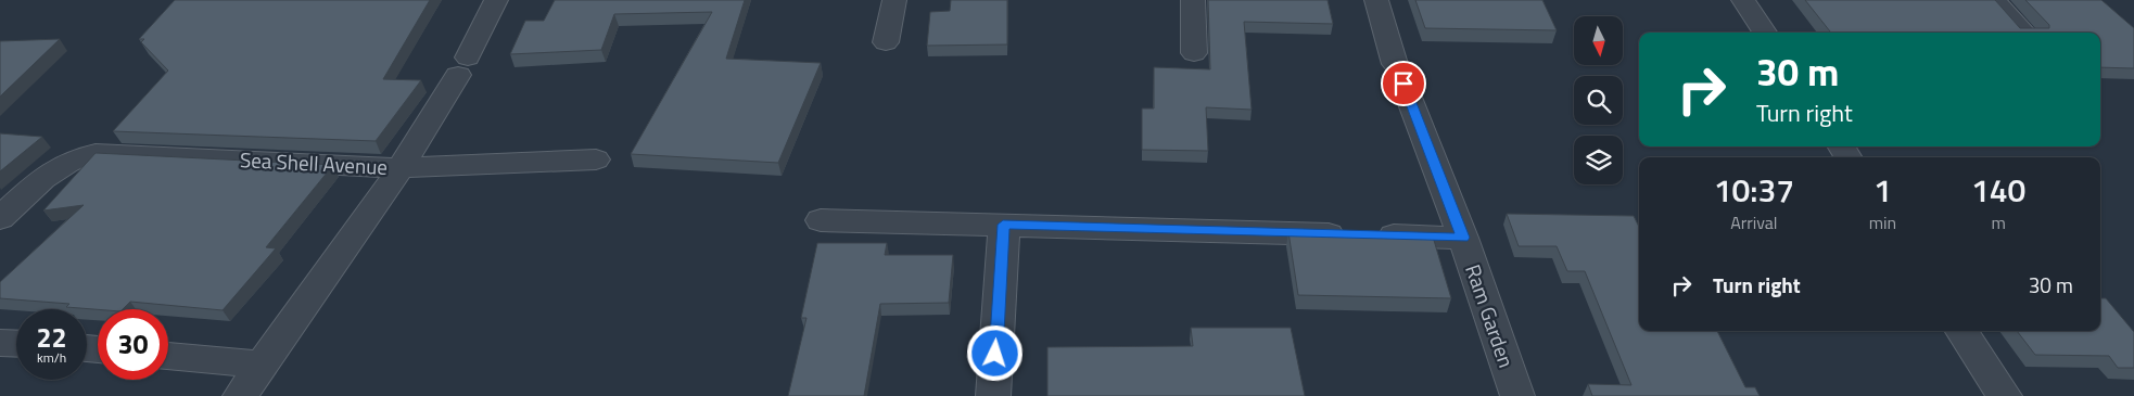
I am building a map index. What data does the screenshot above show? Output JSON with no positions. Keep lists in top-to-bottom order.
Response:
{
  "streets": {
    "street": ["Sea Shell Avenue", "Ram Garden"]
  },
  "north": "bottom",
  "page": {
    "turn": ["30 m", "Turn right"],
    "eta": [
      "10:37",
      "Arrival",
      "1",
      "min",
      "140",
      "m"
    ],
    "list": [
      {
        "name": "Turn right",
        "value": "30 m"
      }
    ],
    "speed": "22 km/h",
    "limit": "30"
  }
}
